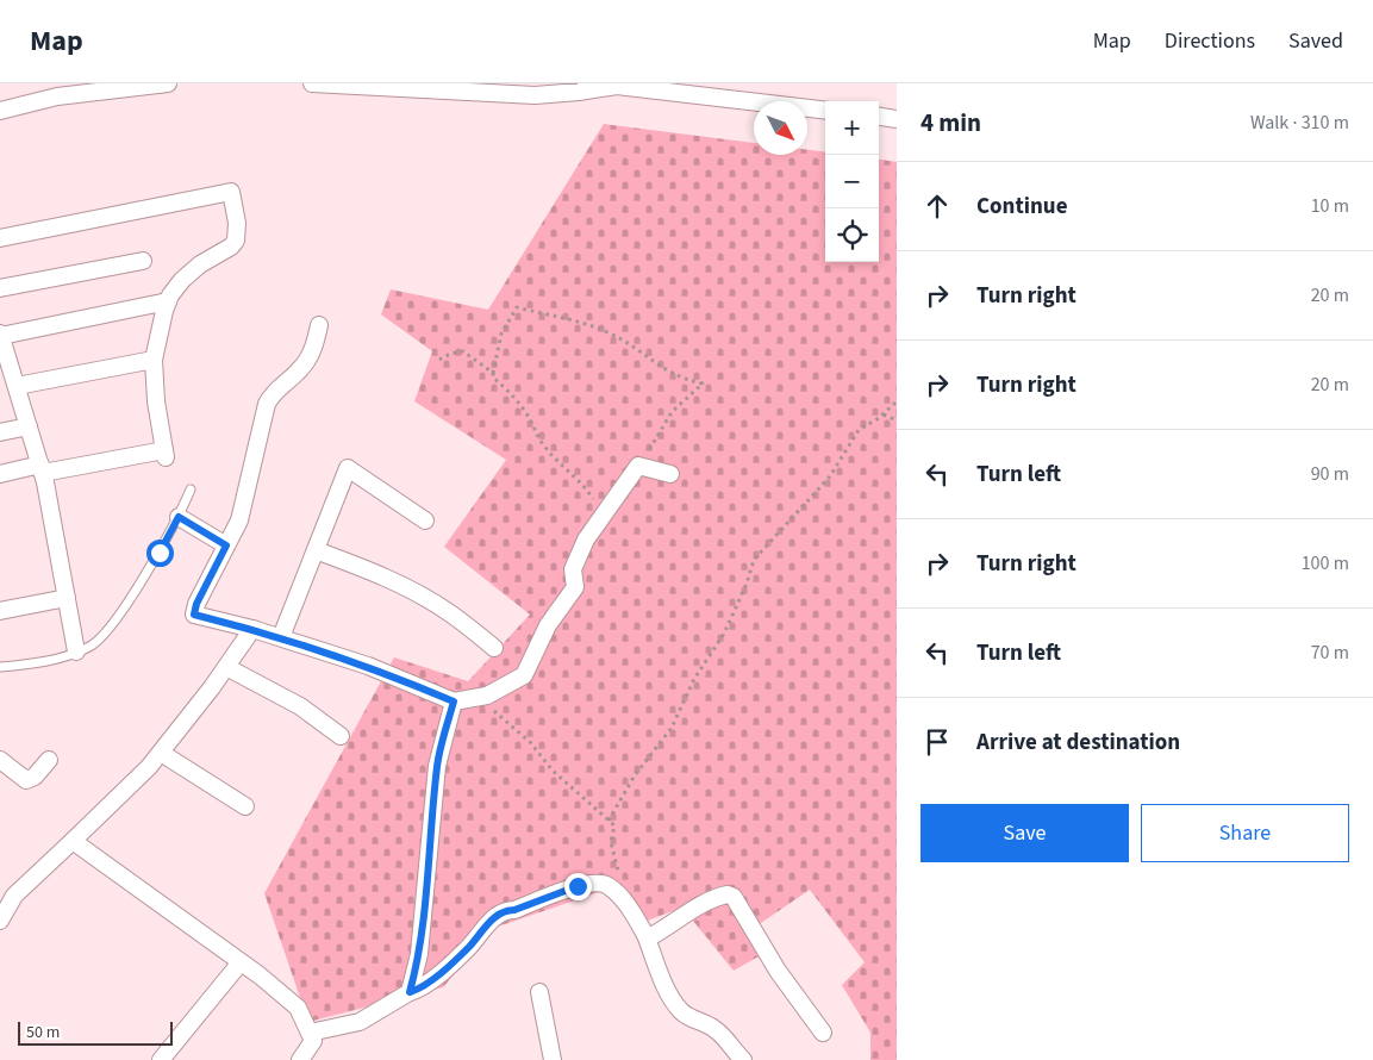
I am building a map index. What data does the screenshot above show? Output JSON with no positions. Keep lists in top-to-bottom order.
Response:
{
  "scale_bar": "50 m",
  "north": "bottom right",
  "page": {
    "header": "Map",
    "nav": ["Map", "Directions", "Saved"],
    "heading": ["4 min", "Walk · 310 m"],
    "map_buttons": ["+", "−"],
    "list": [
      ["Continue", "10 m"],
      ["Turn right", "20 m"],
      ["Turn right", "20 m"],
      ["Turn left", "90 m"],
      ["Turn right", "100 m"],
      ["Turn left", "70 m"],
      "Arrive at destination"
    ],
    "buttons": ["Save", "Share"],
    "scale": "50 m"
  }
}
